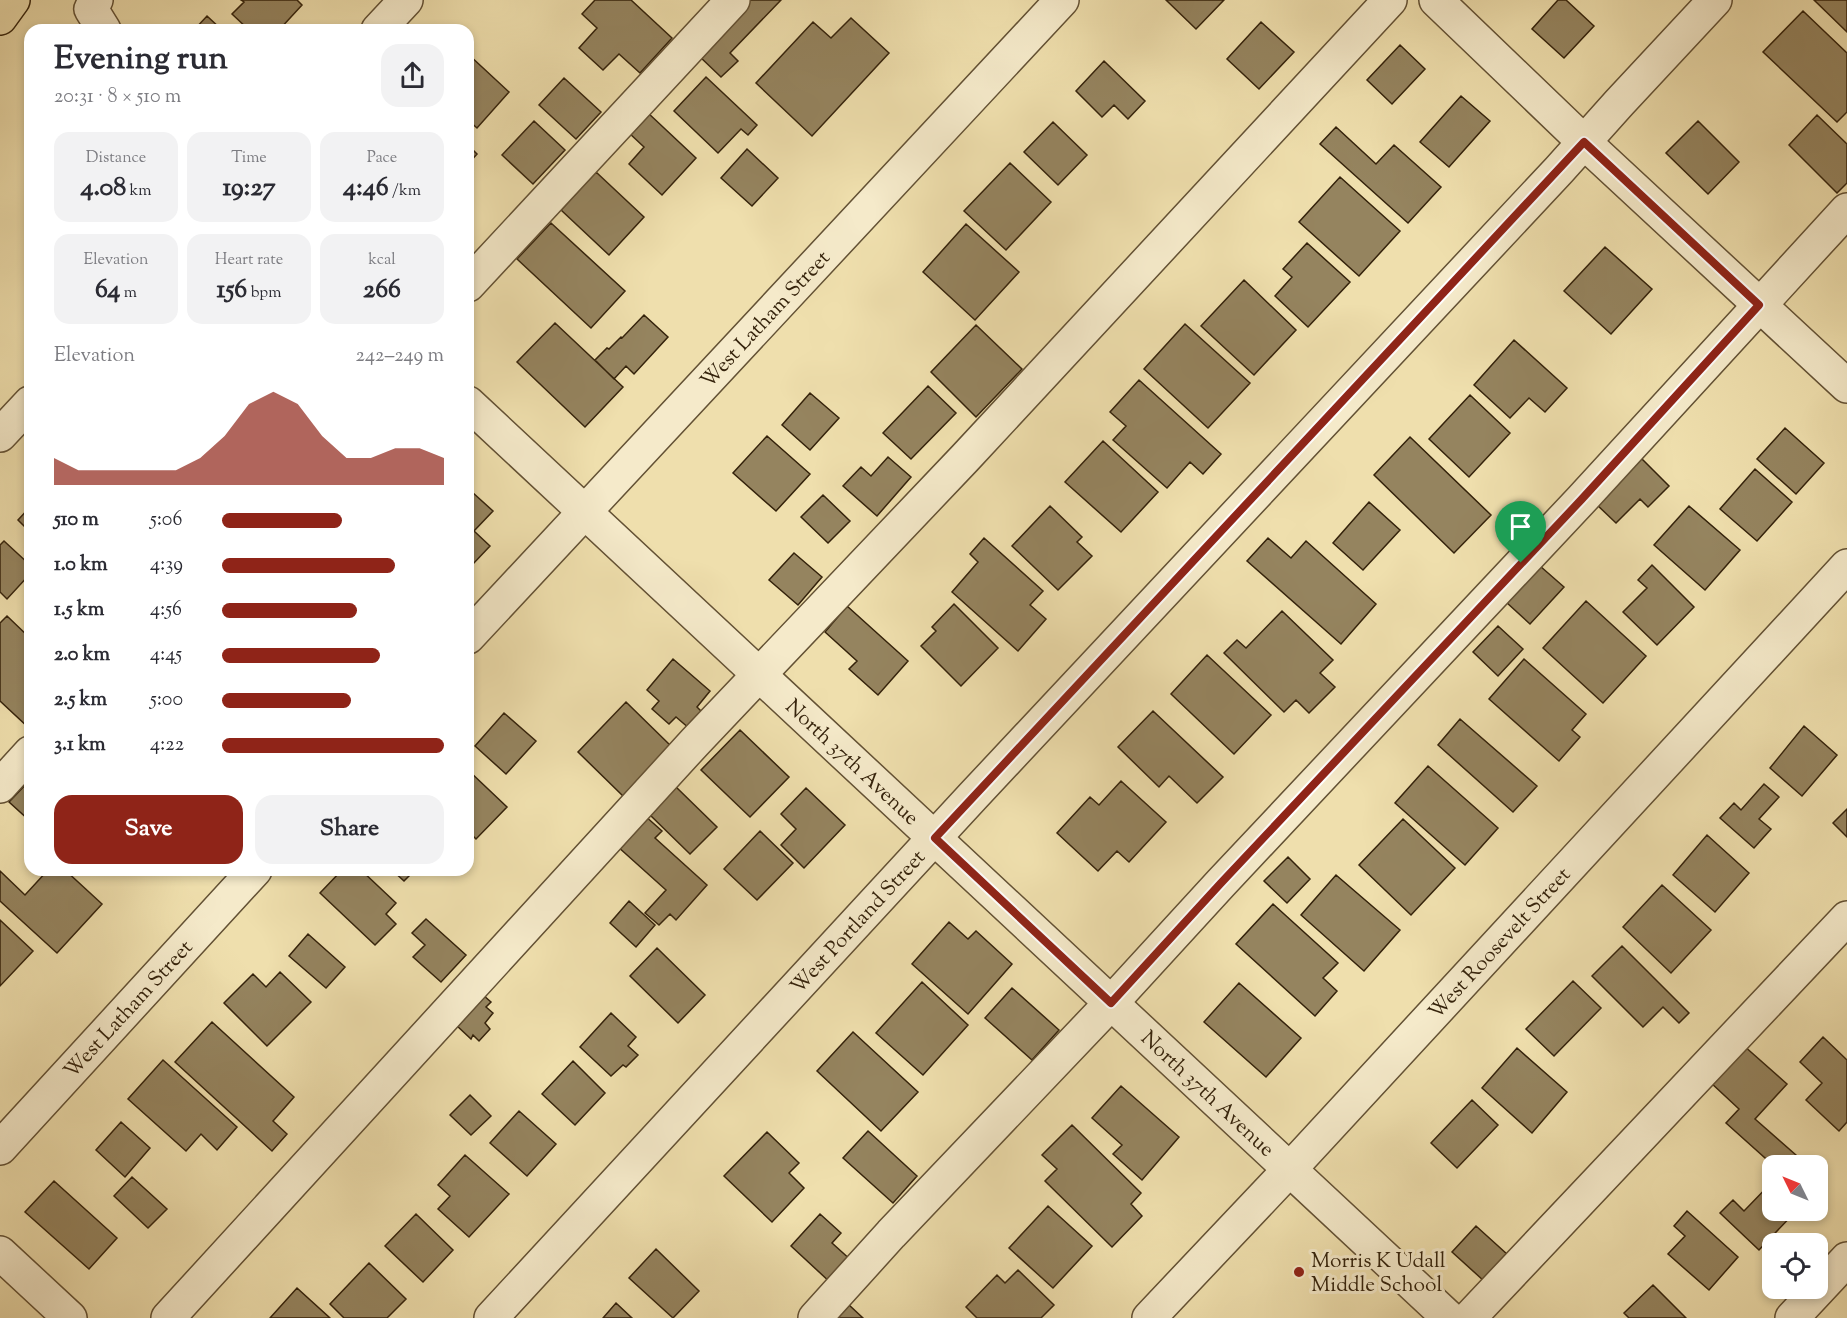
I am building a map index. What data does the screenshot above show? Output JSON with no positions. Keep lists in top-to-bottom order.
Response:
{
  "streets": {
    "street": [
      "West Latham Street",
      "North 37th Avenue",
      "West Portland Street",
      "West Roosevelt Street"
    ]
  },
  "crossings": [
    ["West Latham Street", "North 37th Avenue"],
    ["North 37th Avenue", "West Portland Street"],
    ["North 37th Avenue", "West Roosevelt Street"]
  ],
  "places": ["Morris K Udall Middle School"],
  "north": "top left",
  "page": {
    "heading": ["Evening run", "20:31 · 8 × 510 m"],
    "stats": [
      ["Distance", "4.08 km"],
      ["Time", "19:27"],
      ["Pace", "4:46 /km"],
      ["Elevation", "64 m"],
      ["Heart rate", "156 bpm"],
      ["kcal", "266"]
    ],
    "chart": ["Elevation", "242–249 m"],
    "list": [
      {
        "name": "510 m",
        "note": "5:06"
      },
      {
        "name": "1.0 km",
        "note": "4:39"
      },
      {
        "name": "1.5 km",
        "note": "4:56"
      },
      {
        "name": "2.0 km",
        "note": "4:45"
      },
      {
        "name": "2.5 km",
        "note": "5:00"
      },
      {
        "name": "3.1 km",
        "note": "4:22"
      }
    ],
    "buttons": ["Save", "Share"]
  }
}
